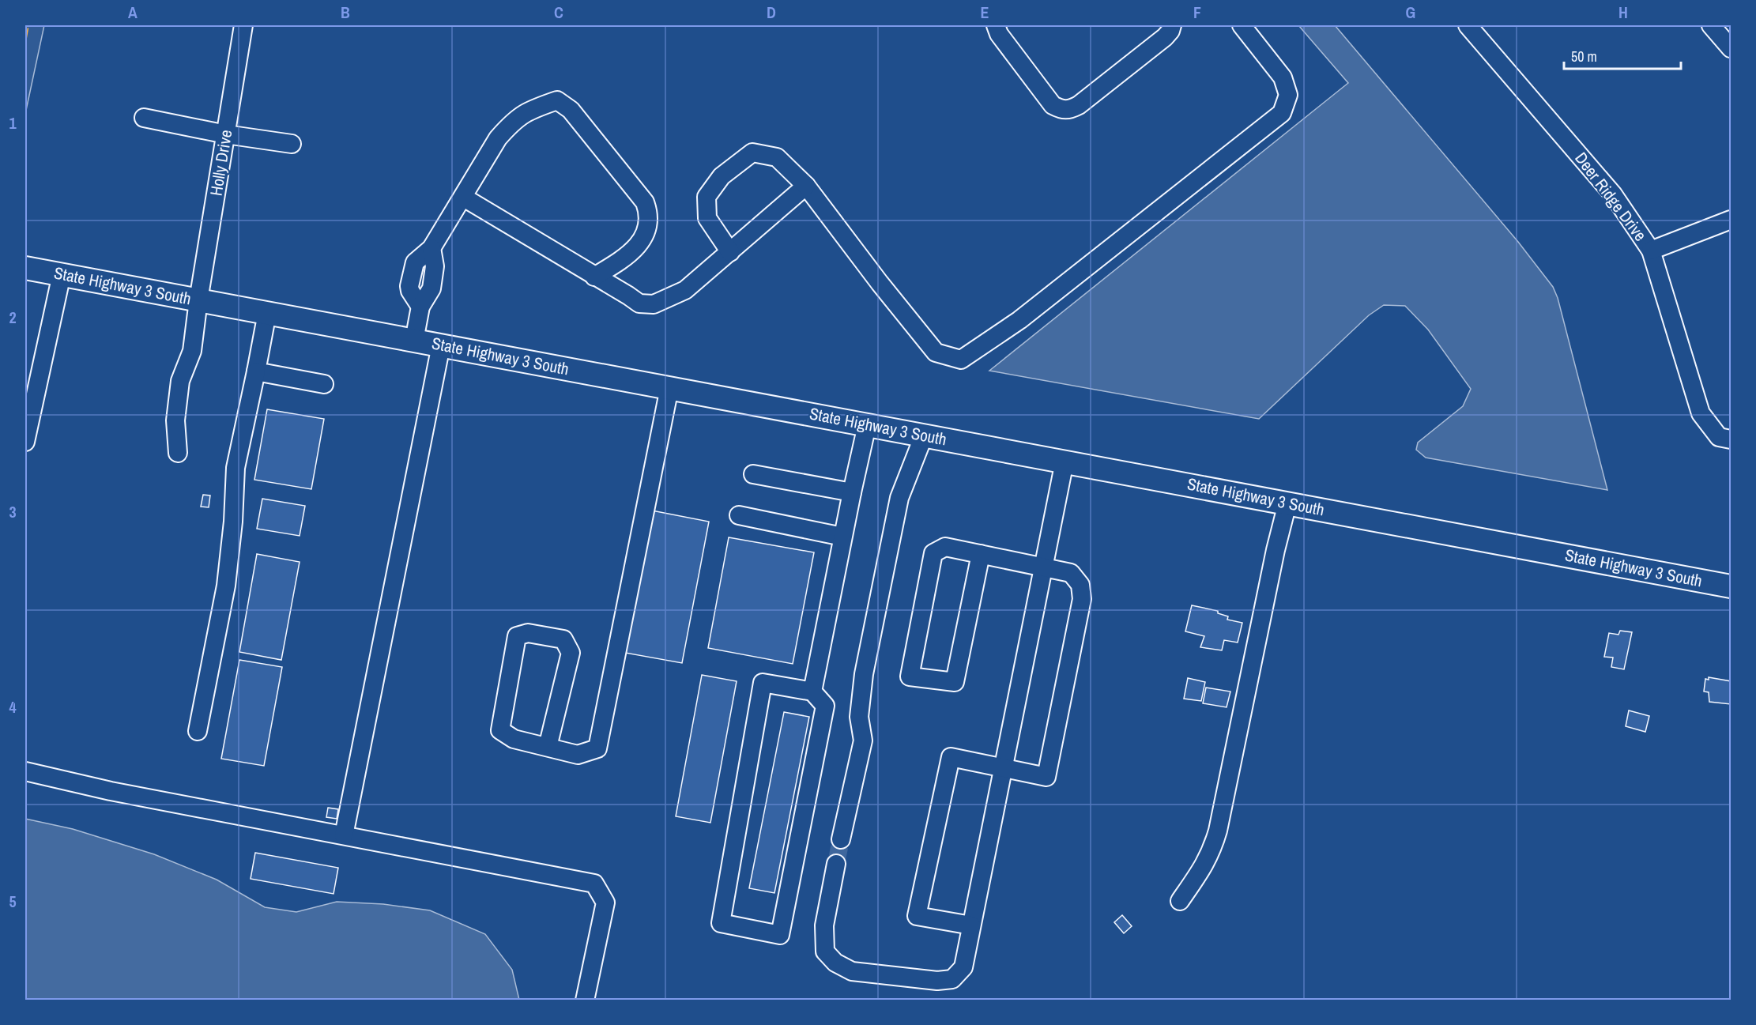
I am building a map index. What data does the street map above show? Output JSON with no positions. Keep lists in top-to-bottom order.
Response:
{
  "streets": {
    "main road": ["State Highway 3 South"],
    "street": ["Holly Drive", "Deer Ridge Drive"]
  },
  "crossings": [
    ["Holly Drive", "State Highway 3 South"]
  ],
  "scale_bar": "50 m",
  "grid": {
    "columns": [
      "A",
      "B",
      "C",
      "D",
      "E",
      "F",
      "G",
      "H"
    ],
    "rows": [
      "1",
      "2",
      "3",
      "4",
      "5"
    ]
  }
}
